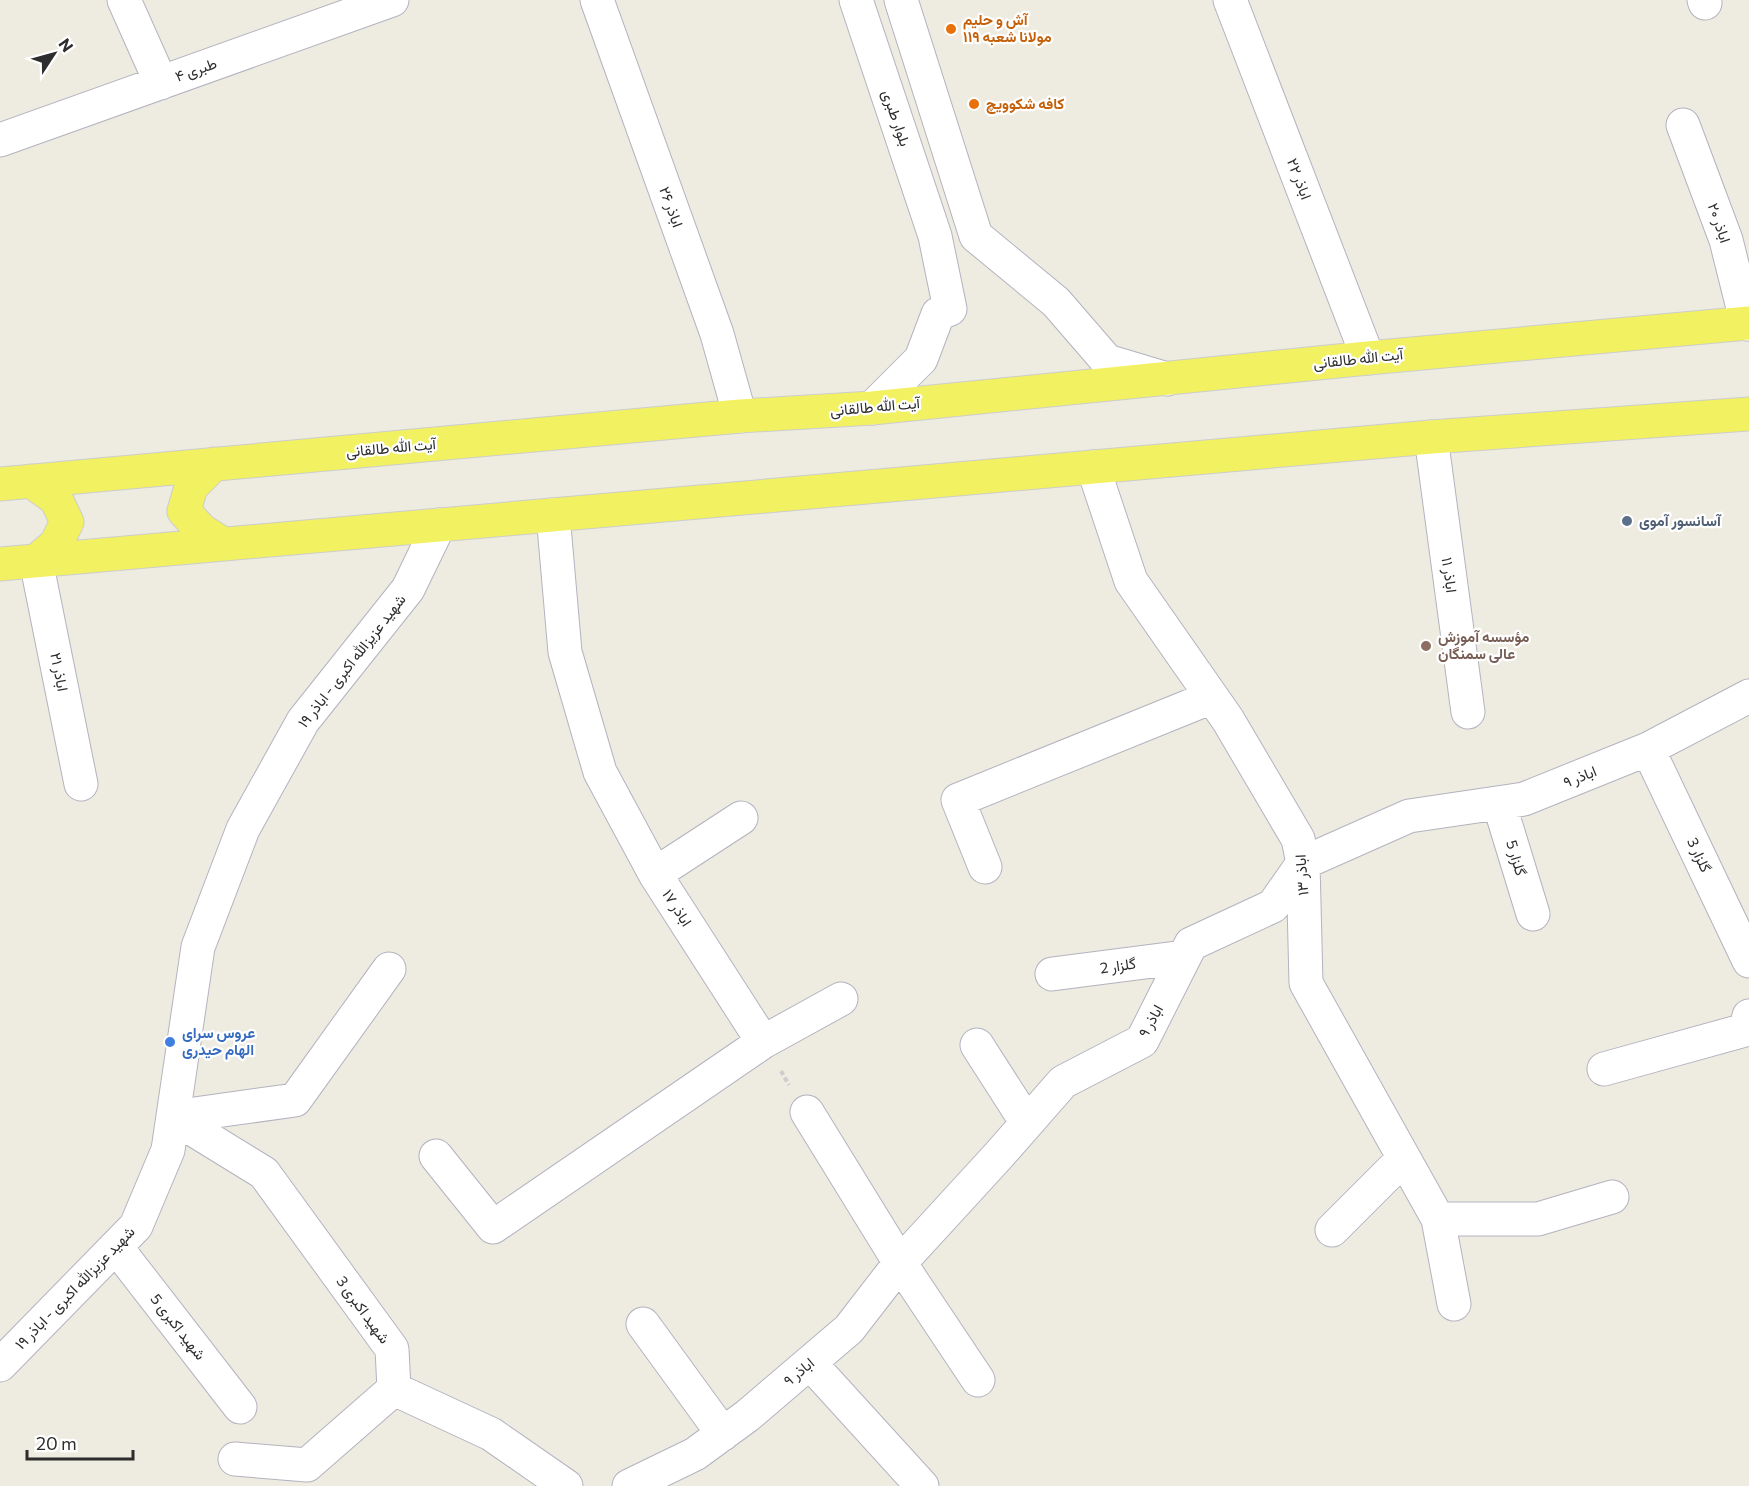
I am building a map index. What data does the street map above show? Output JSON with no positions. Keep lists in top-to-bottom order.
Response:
{
  "streets": {
    "main road": ["آیت الله طالقانی"],
    "street": [
      "طبری ۴",
      "بلوار طبری",
      "اباذر ۲۲",
      "اباذر ۲۶",
      "اباذر ۲۰",
      "اباذر ۱۱",
      "شهید عزیزالله اکبری - اباذر ۱۹",
      "اباذر ۲۱",
      "اباذر ۹",
      "گلزار 3",
      "گلزار 5",
      "اباذر ۱۳",
      "اباذر ۱۷",
      "گلزار 2",
      "شهید اکبری 3",
      "شهید اکبری 5"
    ]
  },
  "crossings": [
    ["بلوار طبری", "آیت الله طالقانی"],
    ["اباذر ۲۲", "آیت الله طالقانی"],
    ["اباذر ۲۶", "آیت الله طالقانی"],
    ["اباذر ۲۰", "آیت الله طالقانی"],
    ["شهید عزیزالله اکبری - اباذر ۱۹", "شهید اکبری 3"],
    ["شهید عزیزالله اکبری - اباذر ۱۹", "شهید اکبری 5"],
    ["اباذر ۹", "گلزار 3"],
    ["اباذر ۹", "گلزار 5"],
    ["اباذر ۹", "اباذر ۱۳"],
    ["اباذر ۹", "گلزار 2"]
  ],
  "places": [
    "آش و حلیم مولانا شعبه ۱۱۹",
    "کافه شکوویچ",
    "آسانسور آموی",
    "مؤسسه آموزش عالی سمنگان",
    "عروس سرای الهام حیدری"
  ],
  "scale_bar": "20 m",
  "north": "top right"
}
